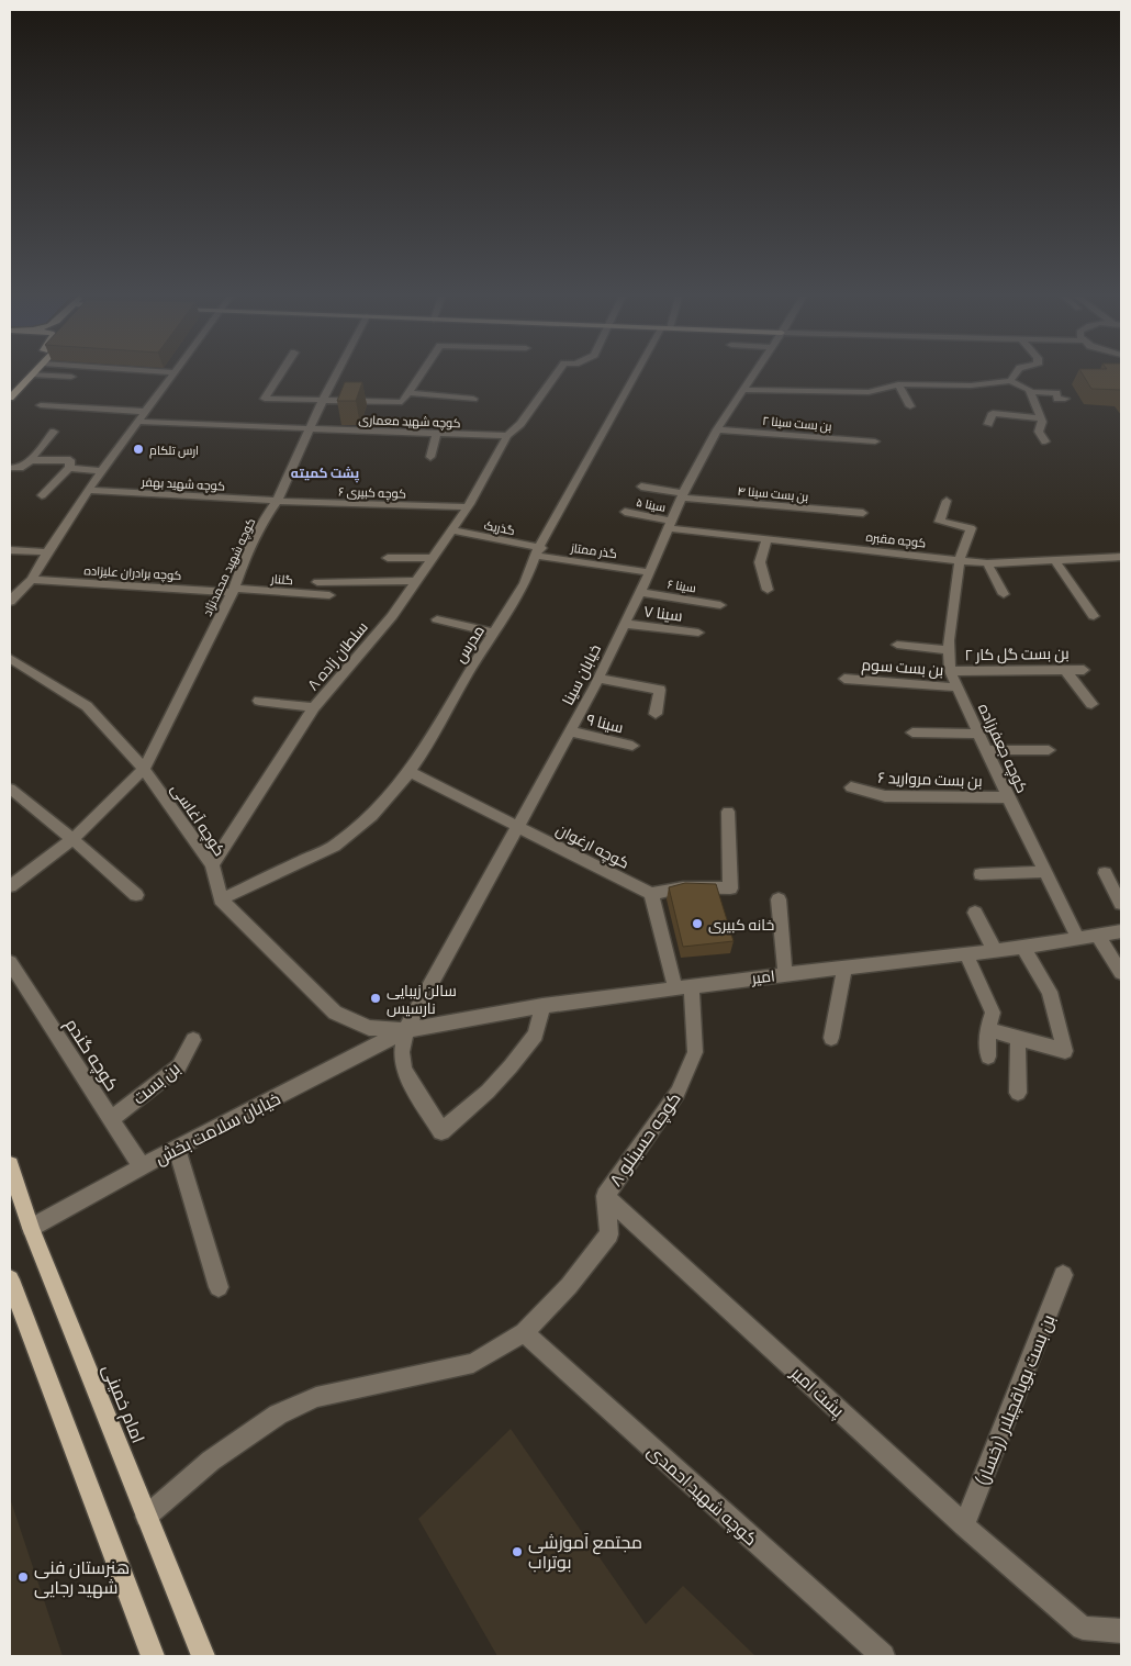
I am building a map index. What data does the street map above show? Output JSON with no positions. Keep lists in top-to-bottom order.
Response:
{
  "streets": {
    "main road": ["امام خمینی"],
    "street": [
      "کوچه شهید معماری",
      "بن بست سینا ۲",
      "کوچه شهید بهفر",
      "کوچه کبیری ۶",
      "بن بست سینا ۴",
      "سینا ۵",
      "گذریک",
      "کوچه مقبره",
      "گذر ممتاز",
      "کوچه شهید محمدنژاد",
      "کوچه برادران علیزاده",
      "گلنار",
      "سینا ۶",
      "سینا ۷",
      "مدرس",
      "بن بست گل کار ۲",
      "سلطان زاده ۸",
      "بن بست سوم",
      "خیابان سینا",
      "سینا ۹",
      "کوچه جعفرزاده",
      "بن بست مروارید ۶",
      "کوچه آغاسی",
      "کوچه ارغوان",
      "امیر",
      "کوچه گندم",
      "بن بست",
      "خیابان سلامت بخش",
      "کوچه حسینلو ۸",
      "پشت امیر",
      "بن بست بویاقچیلار (رخسار)",
      "کوچه شهید احمدی"
    ]
  },
  "crossings": [
    ["کوچه شهید معماری", "کوچه شهید محمدنژاد"],
    ["کوچه شهید معماری", "سلطان زاده ۸"],
    ["بن بست سینا ۲", "خیابان سینا"],
    ["کوچه شهید بهفر", "کوچه کبیری ۶"],
    ["کوچه شهید بهفر", "کوچه شهید محمدنژاد"],
    ["کوچه کبیری ۶", "کوچه شهید محمدنژاد"],
    ["کوچه کبیری ۶", "سلطان زاده ۸"],
    ["بن بست سینا ۴", "خیابان سینا"],
    ["سینا ۵", "کوچه مقبره"],
    ["سینا ۵", "خیابان سینا"],
    ["گذریک", "گذر ممتاز"],
    ["گذریک", "مدرس"],
    ["گذریک", "سلطان زاده ۸"],
    ["کوچه مقبره", "خیابان سینا"],
    ["کوچه مقبره", "کوچه جعفرزاده"],
    ["گذر ممتاز", "مدرس"],
    ["گذر ممتاز", "خیابان سینا"],
    ["کوچه شهید محمدنژاد", "کوچه برادران علیزاده"],
    ["کوچه شهید محمدنژاد", "گلنار"],
    ["کوچه شهید محمدنژاد", "کوچه آغاسی"],
    ["کوچه برادران علیزاده", "گلنار"],
    ["سینا ۶", "خیابان سینا"],
    ["سینا ۷", "خیابان سینا"],
    ["مدرس", "کوچه آغاسی"],
    ["مدرس", "کوچه ارغوان"],
    ["بن بست گل کار ۲", "کوچه جعفرزاده"],
    ["سلطان زاده ۸", "کوچه آغاسی"],
    ["بن بست سوم", "کوچه جعفرزاده"],
    ["خیابان سینا", "سینا ۹"],
    ["خیابان سینا", "کوچه ارغوان"],
    ["خیابان سینا", "امیر"],
    ["خیابان سینا", "خیابان سلامت بخش"],
    ["کوچه جعفرزاده", "بن بست مروارید ۶"],
    ["کوچه جعفرزاده", "امیر"],
    ["کوچه ارغوان", "کوچه حسینلو ۸"],
    ["امیر", "خیابان سلامت بخش"],
    ["امیر", "کوچه حسینلو ۸"],
    ["کوچه گندم", "بن بست"],
    ["کوچه گندم", "خیابان سلامت بخش"],
    ["خیابان سلامت بخش", "امام خمینی"],
    ["کوچه حسینلو ۸", "پشت امیر"],
    ["پشت امیر", "بن بست بویاقچیلار (رخسار)"]
  ],
  "districts": ["پشت کمیته"],
  "places": [
    "ارس تلکام",
    "خانه کبیری",
    "سالن زیبایی نارسیس",
    "مجتمع آموزشی بوتراب",
    "هنرستان فنی شهید رجایی"
  ]
}
